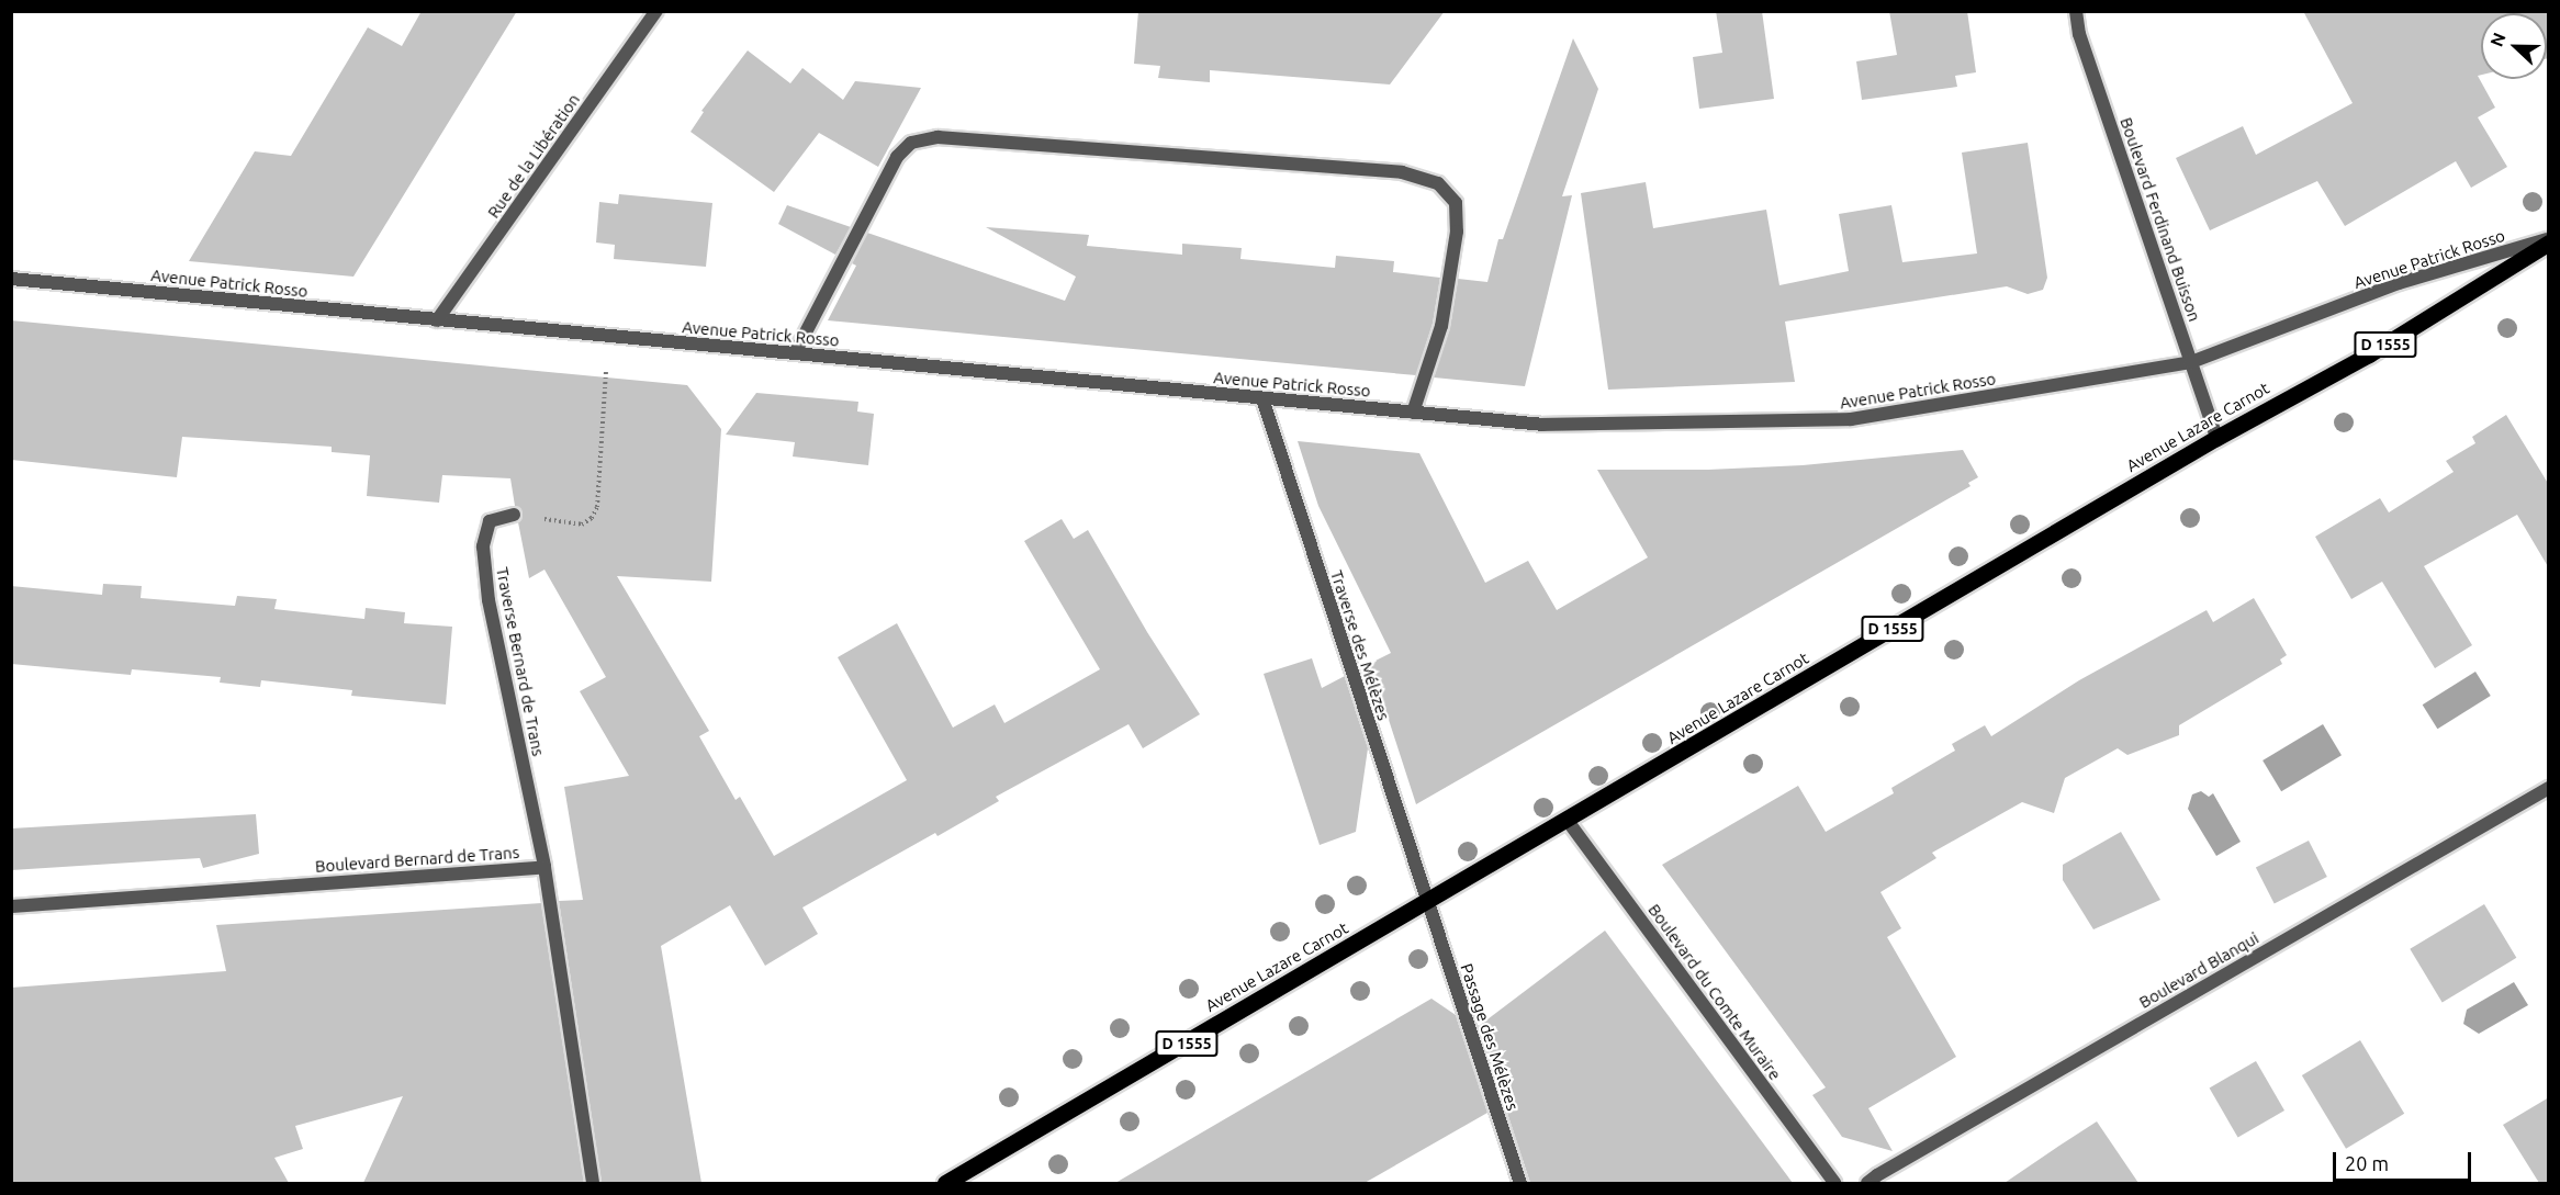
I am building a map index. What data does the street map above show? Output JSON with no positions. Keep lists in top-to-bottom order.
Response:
{
  "streets": {
    "main road": ["D 1555", "Avenue Lazare Carnot"],
    "street": [
      "Rue de la Libération",
      "Boulevard Ferdinand Buisson",
      "Avenue Patrick Rosso",
      "Traverse des Mélèzes",
      "Traverse Bernard de Trans",
      "Boulevard Bernard de Trans",
      "Boulevard Blanqui",
      "Boulevard du Comte Muraire",
      "Passage des Mélèzes"
    ]
  },
  "crossings": [
    ["Rue de la Libération", "Avenue Patrick Rosso"],
    ["Boulevard Ferdinand Buisson", "Avenue Patrick Rosso"],
    ["Boulevard Ferdinand Buisson", "Avenue Lazare Carnot"],
    ["Avenue Patrick Rosso", "Avenue Lazare Carnot"],
    ["Avenue Patrick Rosso", "Traverse des Mélèzes"],
    ["Avenue Lazare Carnot", "Traverse des Mélèzes"],
    ["Avenue Lazare Carnot", "Boulevard du Comte Muraire"],
    ["Avenue Lazare Carnot", "Passage des Mélèzes"],
    ["Traverse des Mélèzes", "Passage des Mélèzes"],
    ["Traverse Bernard de Trans", "Boulevard Bernard de Trans"]
  ],
  "scale_bar": "20 m",
  "north": "left"
}
